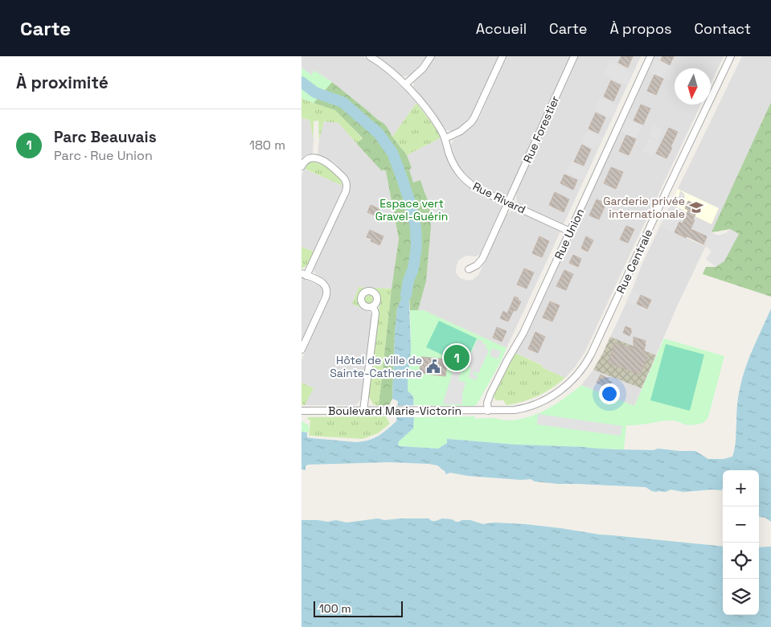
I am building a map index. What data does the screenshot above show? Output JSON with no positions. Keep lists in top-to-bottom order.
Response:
{
  "streets": {
    "street": [
      "Rue Forestier",
      "Rue Rivard",
      "Rue Union",
      "Rue Centrale",
      "Boulevard Marie-Victorin"
    ]
  },
  "crossings": [
    ["Rue Forestier", "Rue Rivard"],
    ["Rue Rivard", "Rue Union"],
    ["Rue Union", "Rue Centrale"],
    ["Rue Union", "Boulevard Marie-Victorin"],
    ["Rue Centrale", "Boulevard Marie-Victorin"]
  ],
  "parks": ["Espace vert Gravel-Guérin"],
  "places": {
    "school or university": ["Garderie privée internationale"],
    "public building": ["Hôtel de ville de Sainte-Catherine"]
  },
  "scale_bar": "100 m",
  "north": "bottom",
  "page": {
    "header": "Carte",
    "nav": [
      "Accueil",
      "Carte",
      "À propos",
      "Contact"
    ],
    "heading": "À proximité",
    "list": [
      {
        "mark": "1",
        "name": "Parc Beauvais",
        "note": "Parc · Rue Union",
        "value": "180 m"
      }
    ],
    "pins": "1",
    "map_buttons": ["+", "−"],
    "scale": "100 m"
  }
}
